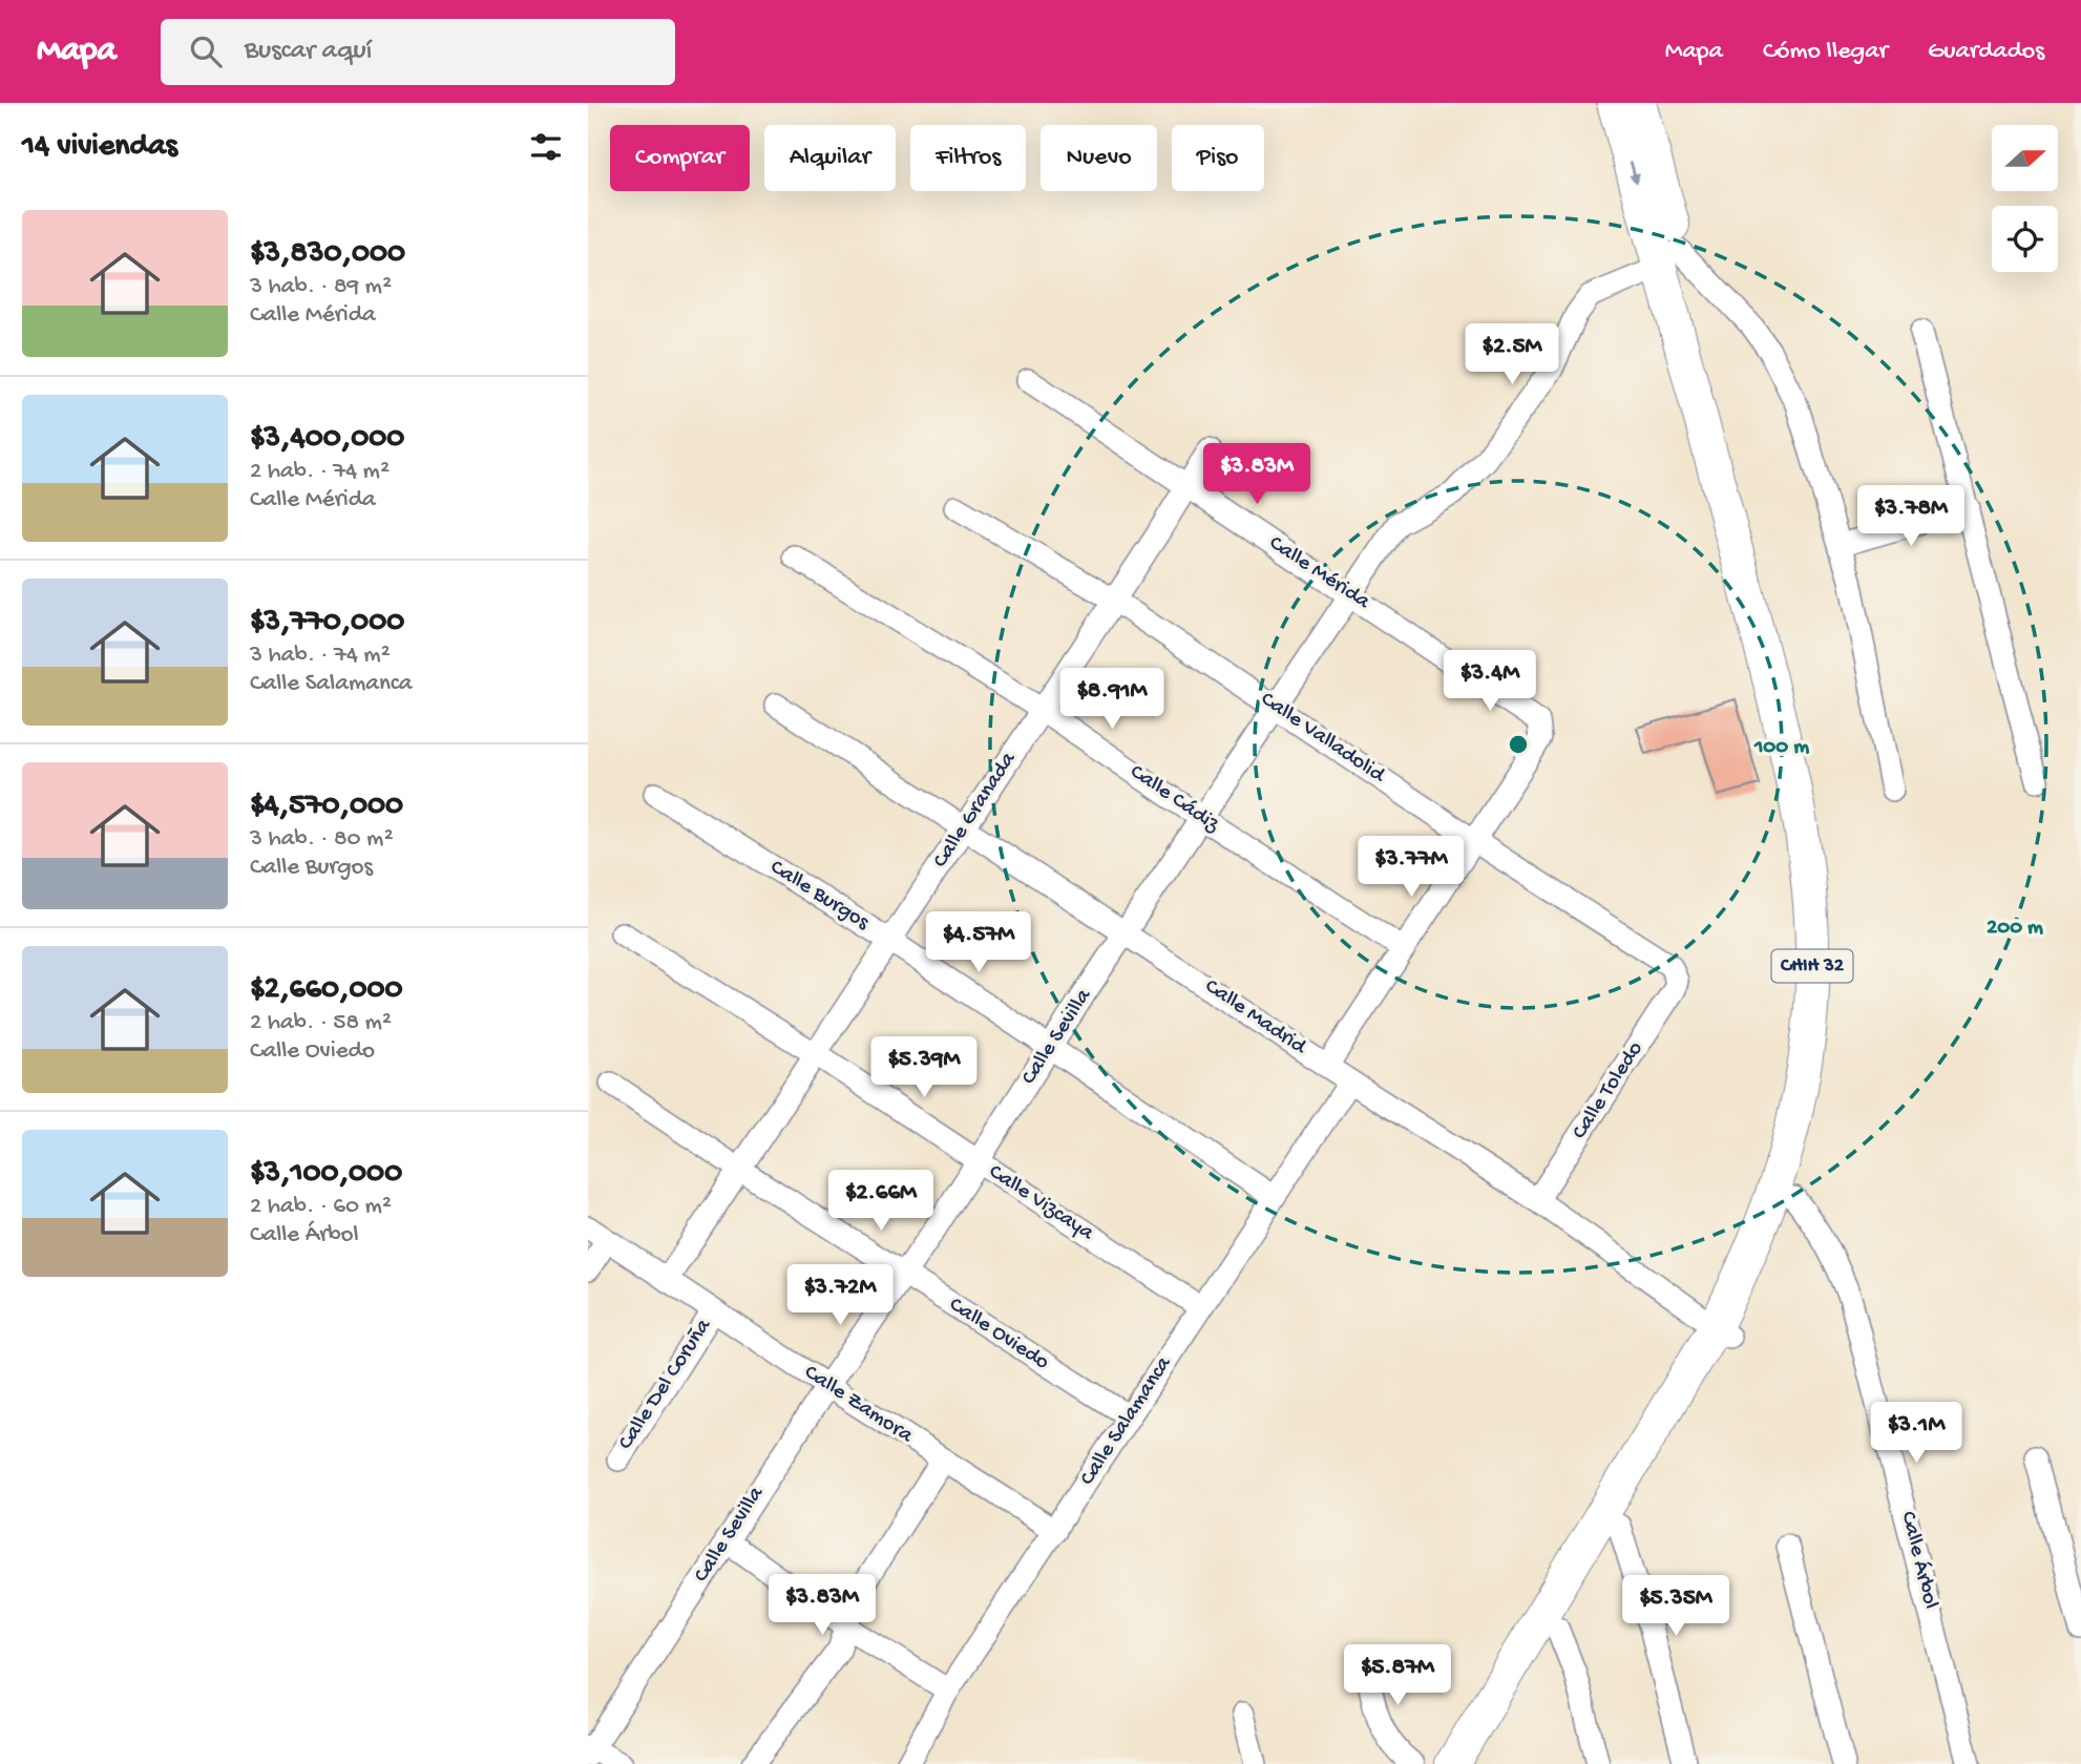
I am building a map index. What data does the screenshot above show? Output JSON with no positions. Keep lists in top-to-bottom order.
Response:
{
  "streets": {
    "main road": ["CHIH 32"],
    "street": [
      "Calle Mérida",
      "Calle Valladolid",
      "Calle Cádiz",
      "Calle Granada",
      "Calle Burgos",
      "Calle Madrid",
      "Calle Sevilla",
      "Calle Toledo",
      "Calle Vizcaya",
      "Calle Oviedo",
      "Calle Del Coruña",
      "Calle Zamora",
      "Calle Salamanca",
      "Calle Árbol"
    ]
  },
  "crossings": [
    ["Calle Mérida", "Calle Valladolid"],
    ["Calle Mérida", "Calle Granada"],
    ["Calle Mérida", "Calle Sevilla"],
    ["Calle Valladolid", "Calle Granada"],
    ["Calle Valladolid", "Calle Sevilla"],
    ["Calle Valladolid", "Calle Toledo"],
    ["Calle Cádiz", "Calle Granada"],
    ["Calle Cádiz", "Calle Sevilla"],
    ["Calle Granada", "Calle Burgos"],
    ["Calle Granada", "Calle Madrid"],
    ["Calle Granada", "Calle Vizcaya"],
    ["Calle Granada", "Calle Oviedo"],
    ["Calle Granada", "Calle Zamora"],
    ["Calle Burgos", "Calle Sevilla"],
    ["Calle Burgos", "Calle Salamanca"],
    ["CHIH 32", "Calle Madrid"],
    ["CHIH 32", "Calle Sevilla"],
    ["CHIH 32", "Calle Árbol"],
    ["Calle Madrid", "Calle Sevilla"],
    ["Calle Madrid", "Calle Toledo"],
    ["Calle Madrid", "Calle Salamanca"],
    ["Calle Sevilla", "Calle Vizcaya"],
    ["Calle Sevilla", "Calle Oviedo"],
    ["Calle Sevilla", "Calle Zamora"],
    ["Calle Vizcaya", "Calle Salamanca"],
    ["Calle Oviedo", "Calle Salamanca"],
    ["Calle Del Coruña", "Calle Zamora"],
    ["Calle Zamora", "Calle Salamanca"]
  ],
  "north": "right",
  "page": {
    "header": "Mapa",
    "search": "Buscar aquí",
    "nav": ["Mapa", "Cómo llegar", "Guardados"],
    "heading": "14 viviendas",
    "chip": [
      "Comprar",
      "Alquilar",
      "Filtros",
      "Nuevo",
      "Piso"
    ],
    "list": [
      {
        "name": "$3,830,000",
        "note": "3 hab. · 89 m² · Calle Mérida"
      },
      {
        "name": "$3,400,000",
        "note": "2 hab. · 74 m² · Calle Mérida"
      },
      {
        "name": "$3,770,000",
        "note": "3 hab. · 74 m² · Calle Salamanca"
      },
      {
        "name": "$4,570,000",
        "note": "3 hab. · 80 m² · Calle Burgos"
      },
      {
        "name": "$2,660,000",
        "note": "2 hab. · 58 m² · Calle Oviedo"
      },
      {
        "name": "$3,100,000",
        "note": "2 hab. · 60 m² · Calle Árbol"
      }
    ],
    "price": [
      "$2.5M",
      "$3.83M",
      "$3.78M",
      "$3.4M",
      "$8.91M",
      "$3.77M",
      "$4.57M",
      "$5.39M",
      "$2.66M",
      "$3.72M",
      "$3.1M",
      "$3.83M",
      "$5.35M",
      "$5.87M"
    ]
  },
  "rings": ["100 m", "200 m"]
}
